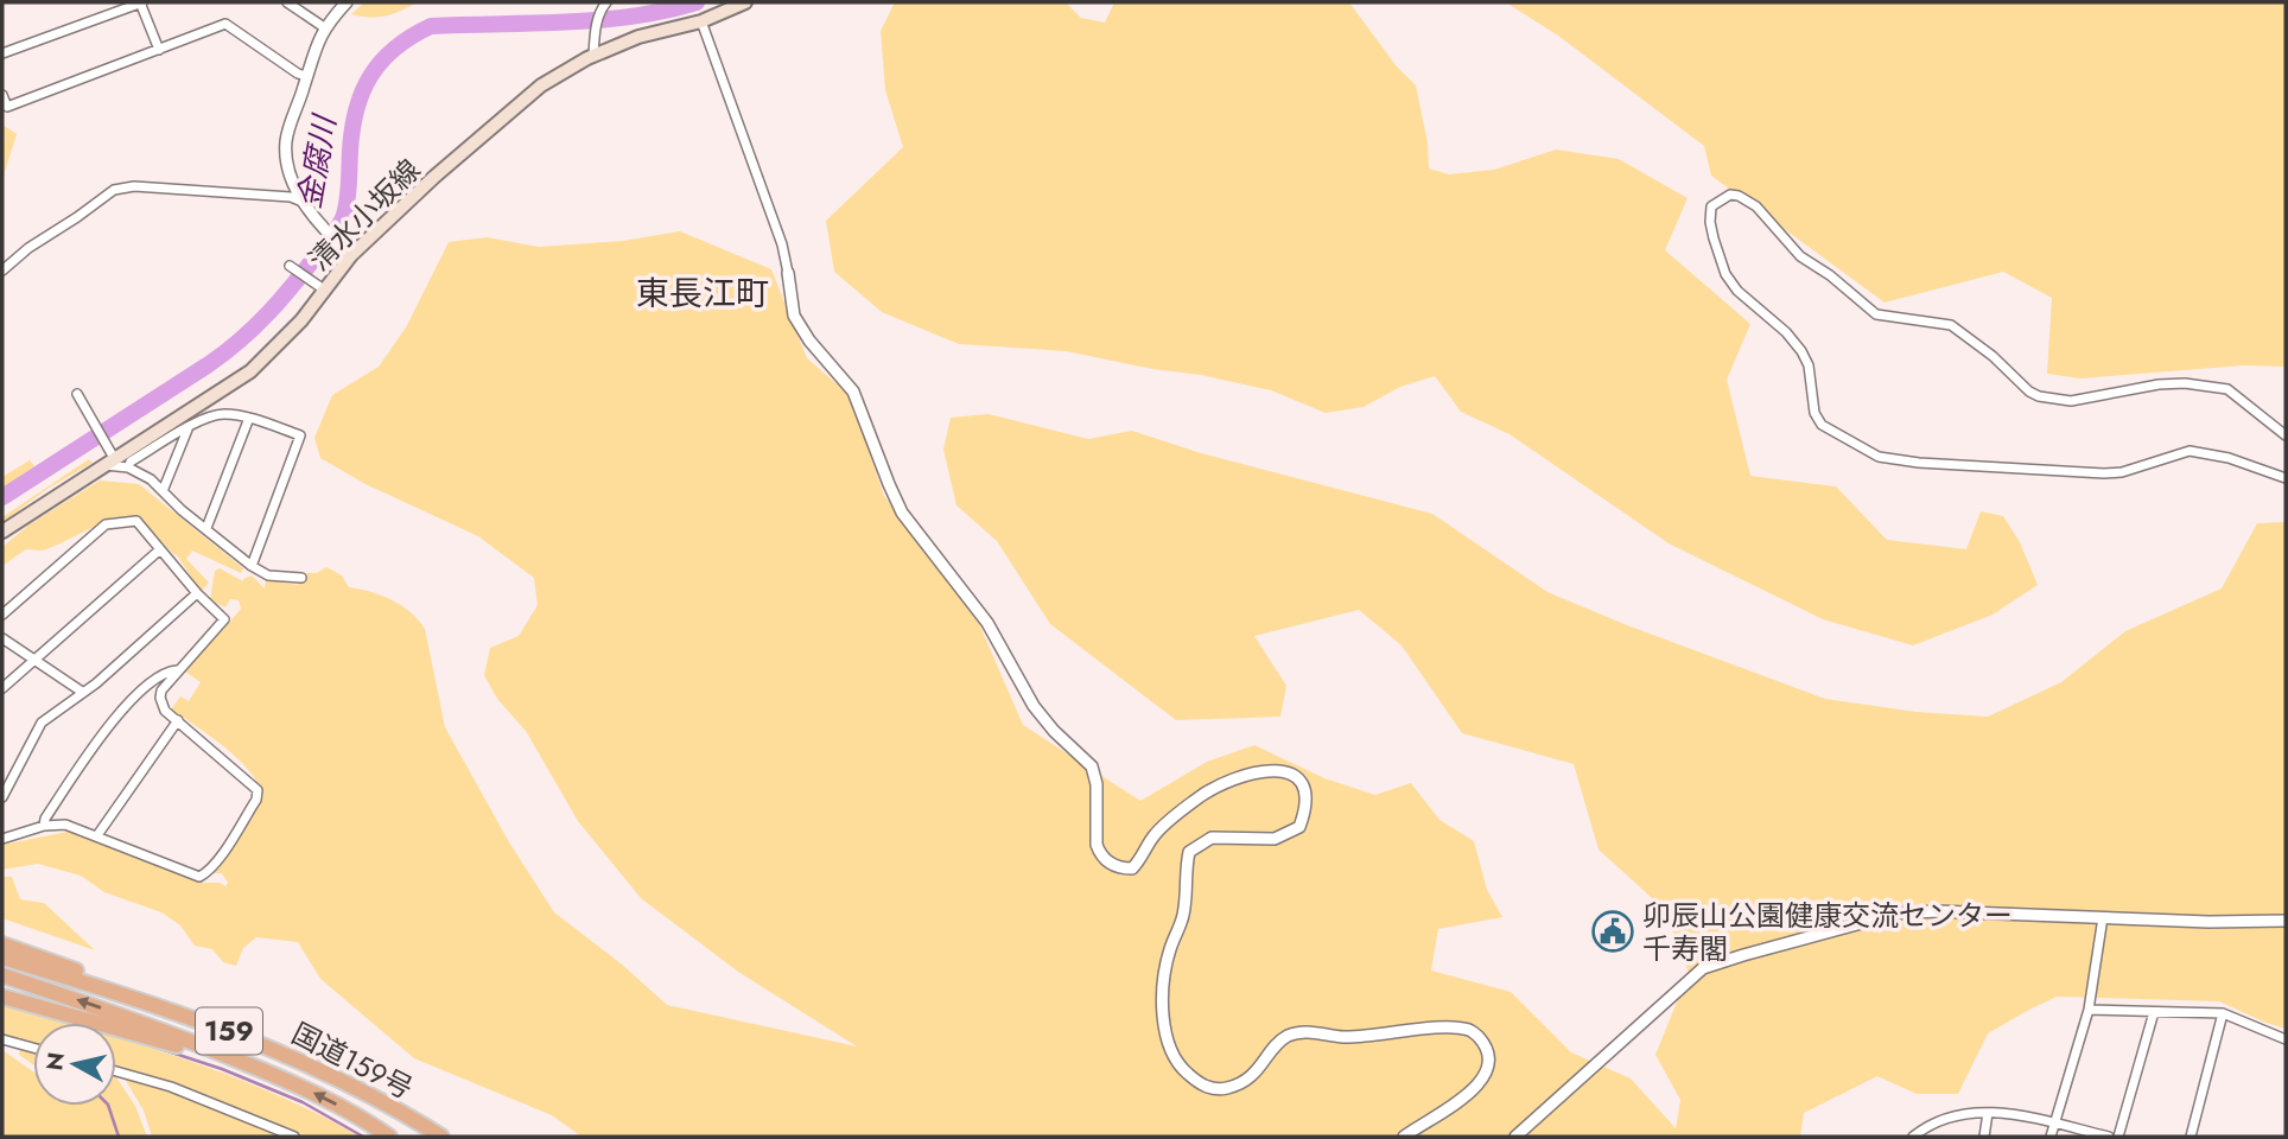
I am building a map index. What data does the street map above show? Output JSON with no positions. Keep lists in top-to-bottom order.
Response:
{
  "streets": {
    "highway": ["159", "国道159号"],
    "main road": ["清水小坂線"]
  },
  "crossings": [
    ["159", "国道159号"]
  ],
  "districts": ["東長江町"],
  "water": ["金腐川"],
  "places": {
    "public building": ["卯辰山公園健康交流センター 千寿閣"]
  },
  "north": "left"
}
